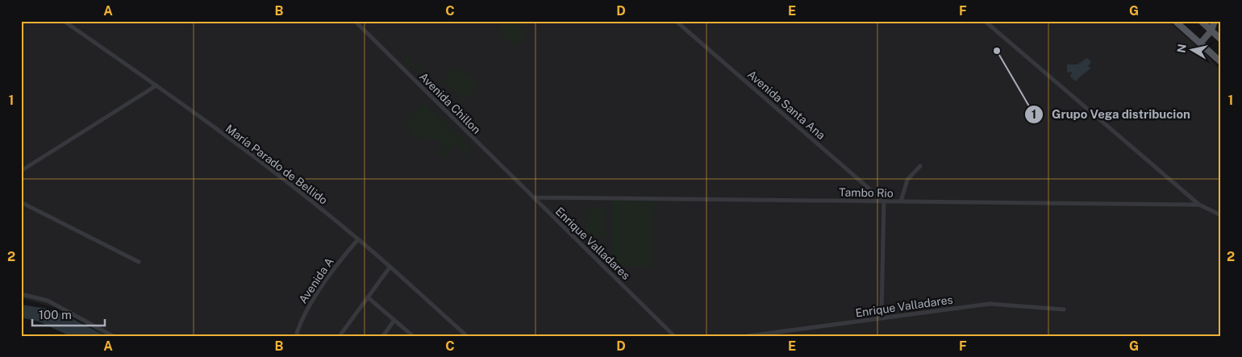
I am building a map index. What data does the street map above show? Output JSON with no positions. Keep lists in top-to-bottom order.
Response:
{
  "streets": {
    "street": [
      "Avenida Chillon",
      "Avenida Santa Ana",
      "María Parado de Bellido",
      "Tambo Rio",
      "Enrique Valladares",
      "Avenida A"
    ]
  },
  "crossings": [
    ["Avenida Chillon", "Tambo Rio"],
    ["Avenida Chillon", "Enrique Valladares"],
    ["Avenida Santa Ana", "Tambo Rio"],
    ["María Parado de Bellido", "Avenida A"],
    ["Tambo Rio", "Enrique Valladares"]
  ],
  "places": ["Grupo Vega distribucion"],
  "scale_bar": "100 m",
  "north": "left",
  "grid": {
    "columns": [
      "A",
      "B",
      "C",
      "D",
      "E",
      "F",
      "G"
    ],
    "rows": ["1", "2"]
  }
}
